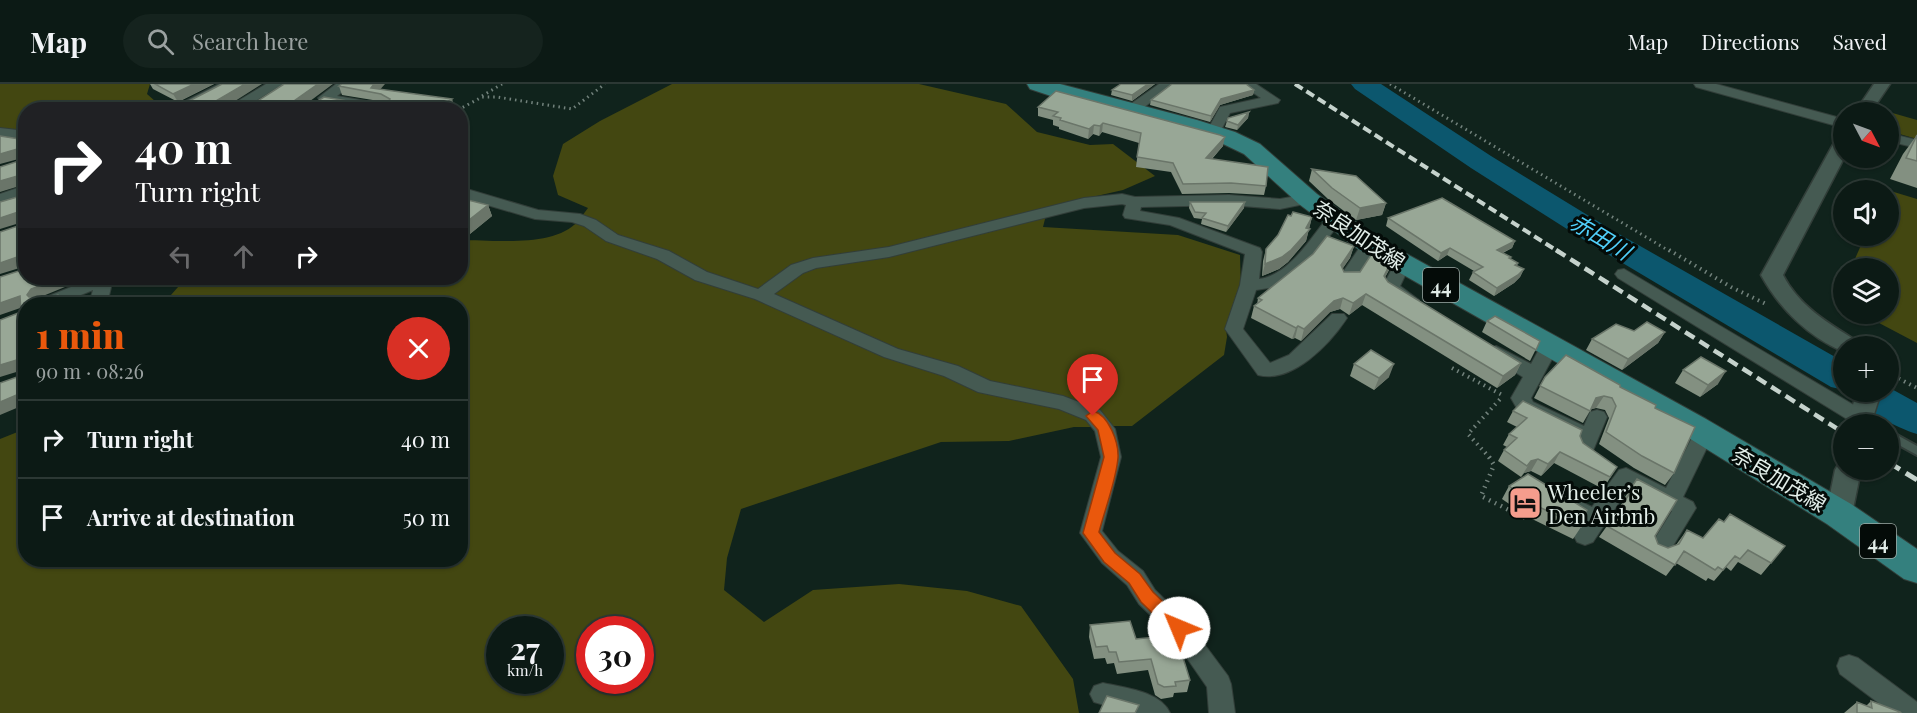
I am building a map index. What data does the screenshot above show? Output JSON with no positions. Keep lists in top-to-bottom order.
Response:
{
  "streets": {
    "main road": ["奈良加茂線", "44"]
  },
  "water": ["赤田川"],
  "places": {
    "hotel": ["Wheeler’s Den Airbnb"]
  },
  "north": "bottom right",
  "page": {
    "header": "Map",
    "search": "Search here",
    "nav": ["Map", "Directions", "Saved"],
    "map_buttons": ["+", "−"],
    "turn": ["40 m", "Turn right"],
    "heading": ["1 min", "90 m · 08:26"],
    "list": [
      {
        "name": "Turn right",
        "value": "40 m"
      },
      {
        "name": "Arrive at destination",
        "value": "50 m"
      }
    ],
    "speed": "27 km/h",
    "limit": "30"
  }
}
